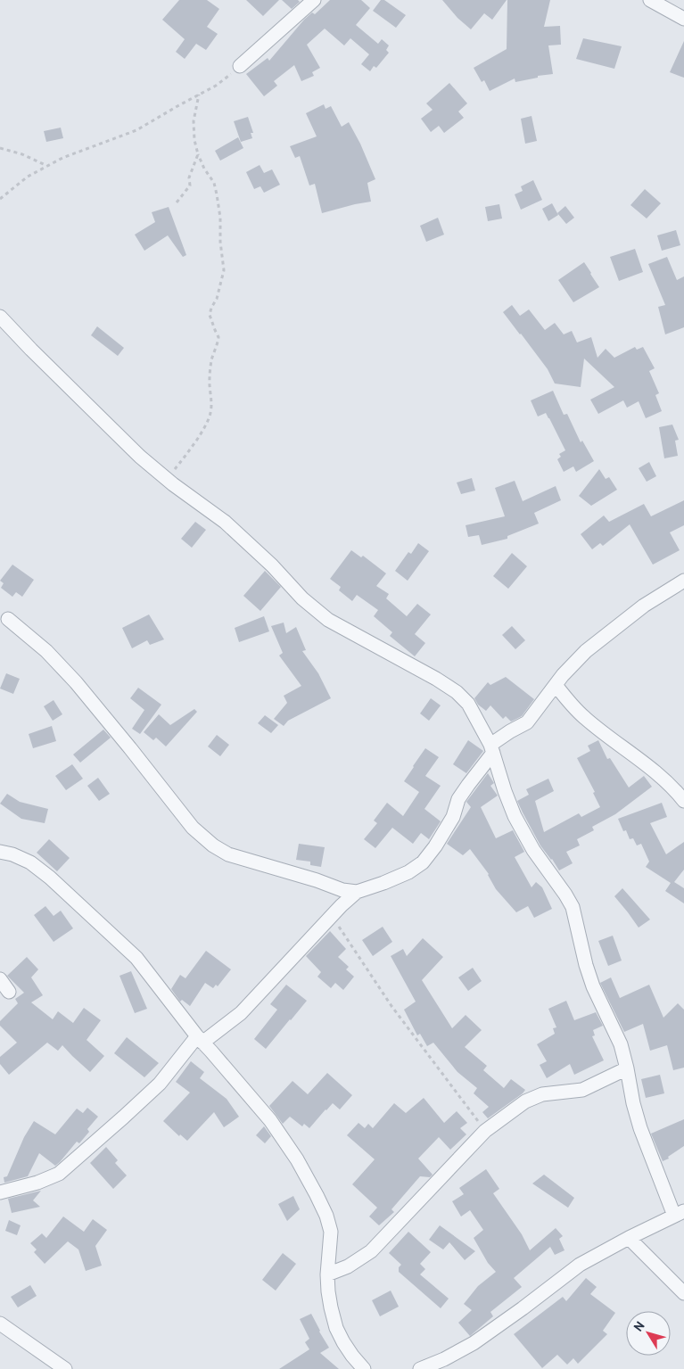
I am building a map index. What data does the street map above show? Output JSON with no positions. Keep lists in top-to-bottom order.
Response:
{
  "north": "top left"
}
